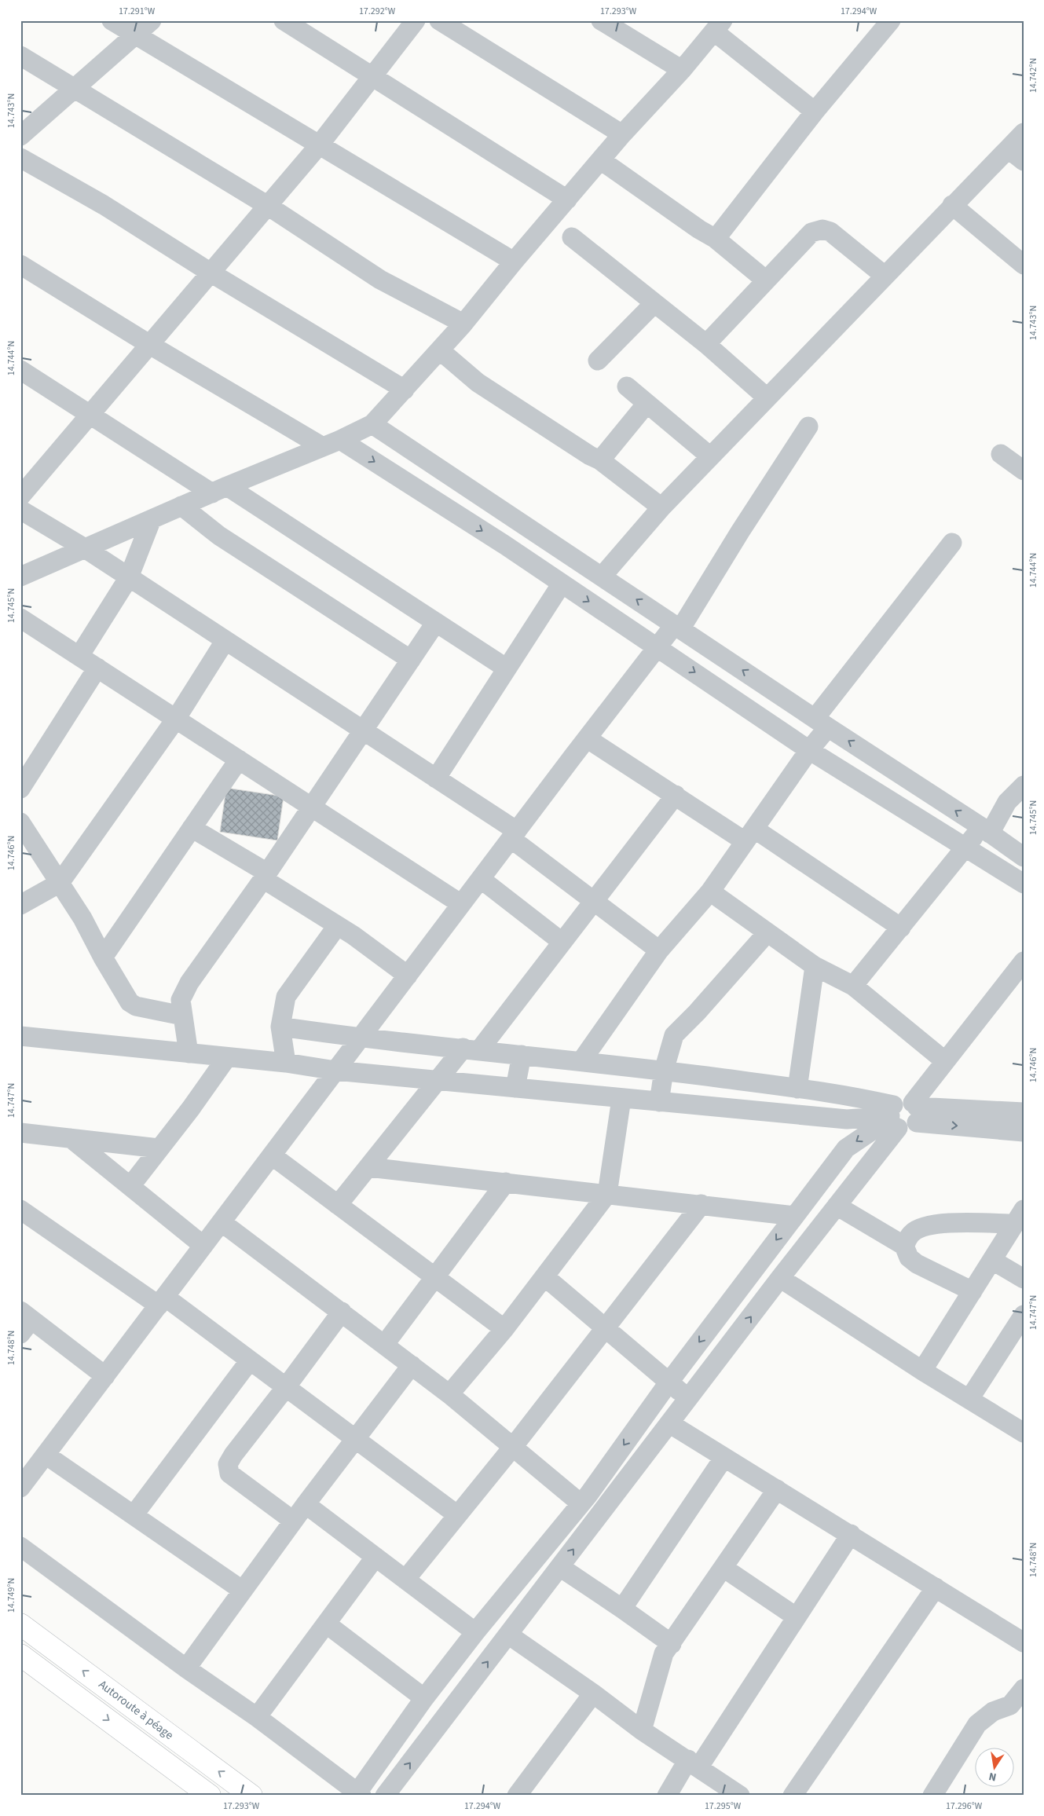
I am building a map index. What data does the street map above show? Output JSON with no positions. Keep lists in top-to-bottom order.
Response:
{
  "streets": {
    "highway": ["Autoroute à péage"]
  },
  "north": "bottom",
  "coordinates": [
    "17.291°W",
    "17.292°W",
    "17.293°W",
    "17.294°W",
    "14.742°N",
    "14.743°N",
    "14.744°N",
    "14.745°N",
    "14.746°N",
    "14.747°N",
    "14.748°N",
    "14.749°N",
    "17.295°W",
    "17.296°W"
  ]
}
